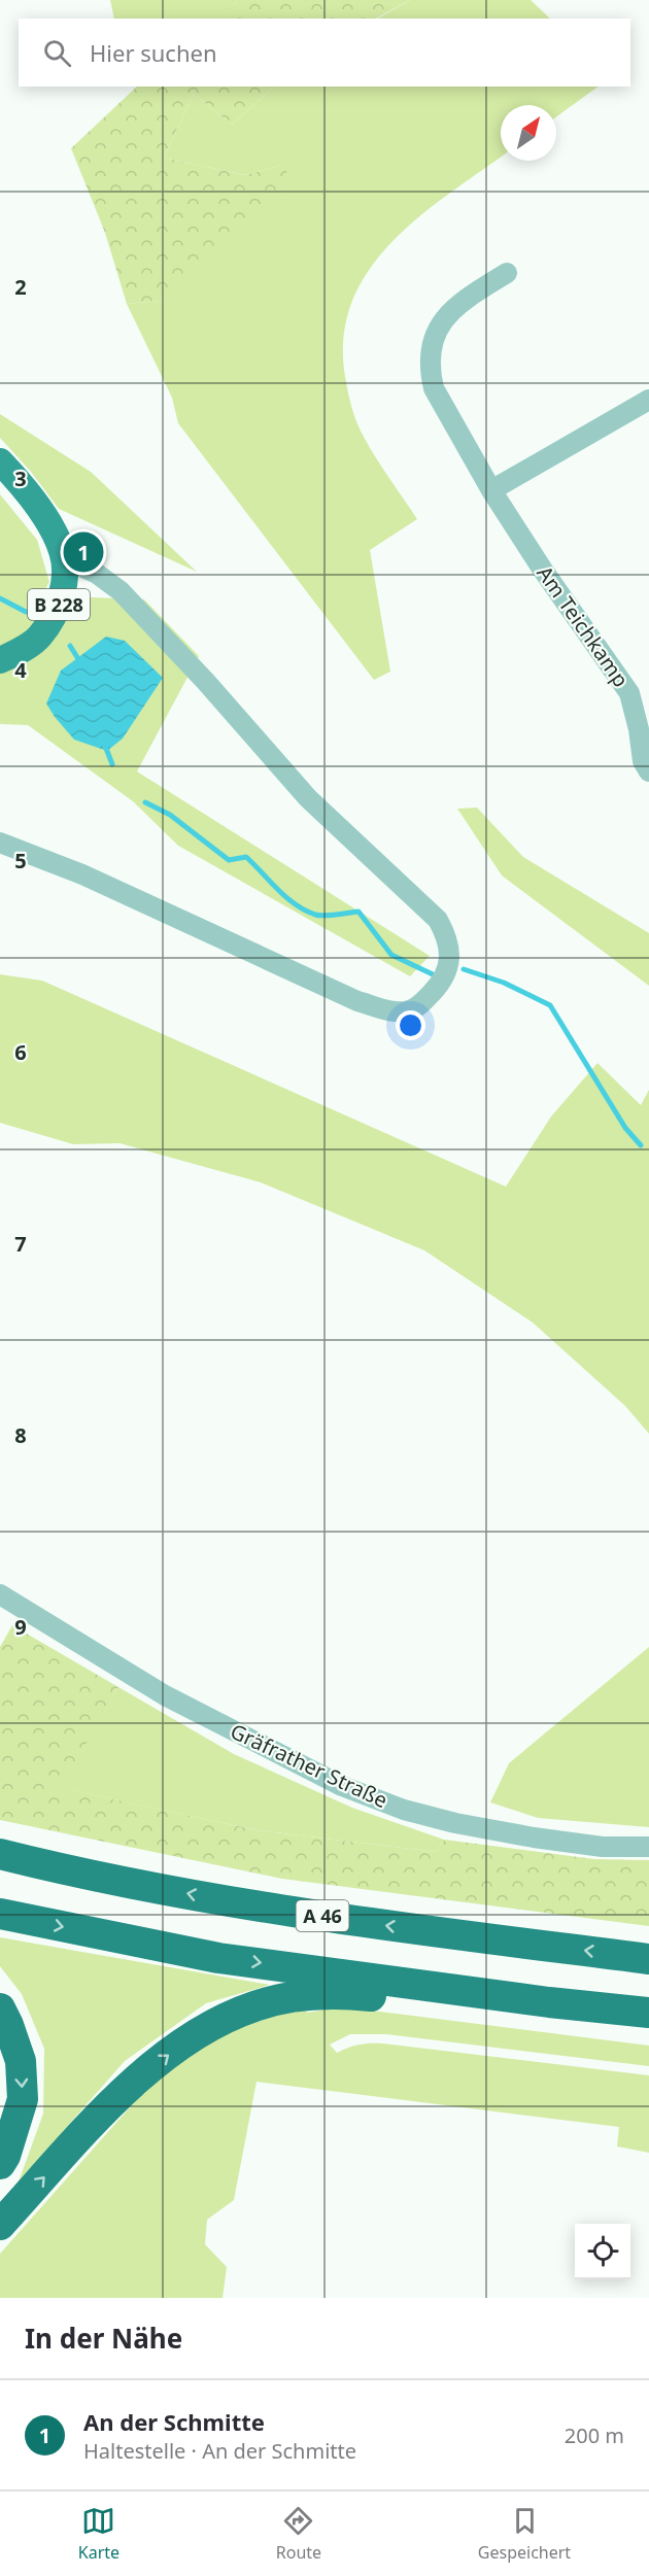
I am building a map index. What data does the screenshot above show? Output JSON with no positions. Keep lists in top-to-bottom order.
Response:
{
  "streets": {
    "highway": ["A 46"],
    "main road": ["B 228"],
    "street": ["Am Teichkamp", "Gräfrather Straße"]
  },
  "north": "top right",
  "page": {
    "search": "Hier suchen",
    "pins": "1",
    "heading": "In der Nähe",
    "list": [
      {
        "mark": "1",
        "name": "An der Schmitte",
        "note": "Haltestelle · An der Schmitte",
        "value": "200 m"
      }
    ],
    "nav": ["Karte", "Route", "Gespeichert"]
  },
  "grid": {
    "rows": [
      "2",
      "3",
      "4",
      "5",
      "6",
      "7",
      "8",
      "9"
    ]
  }
}
